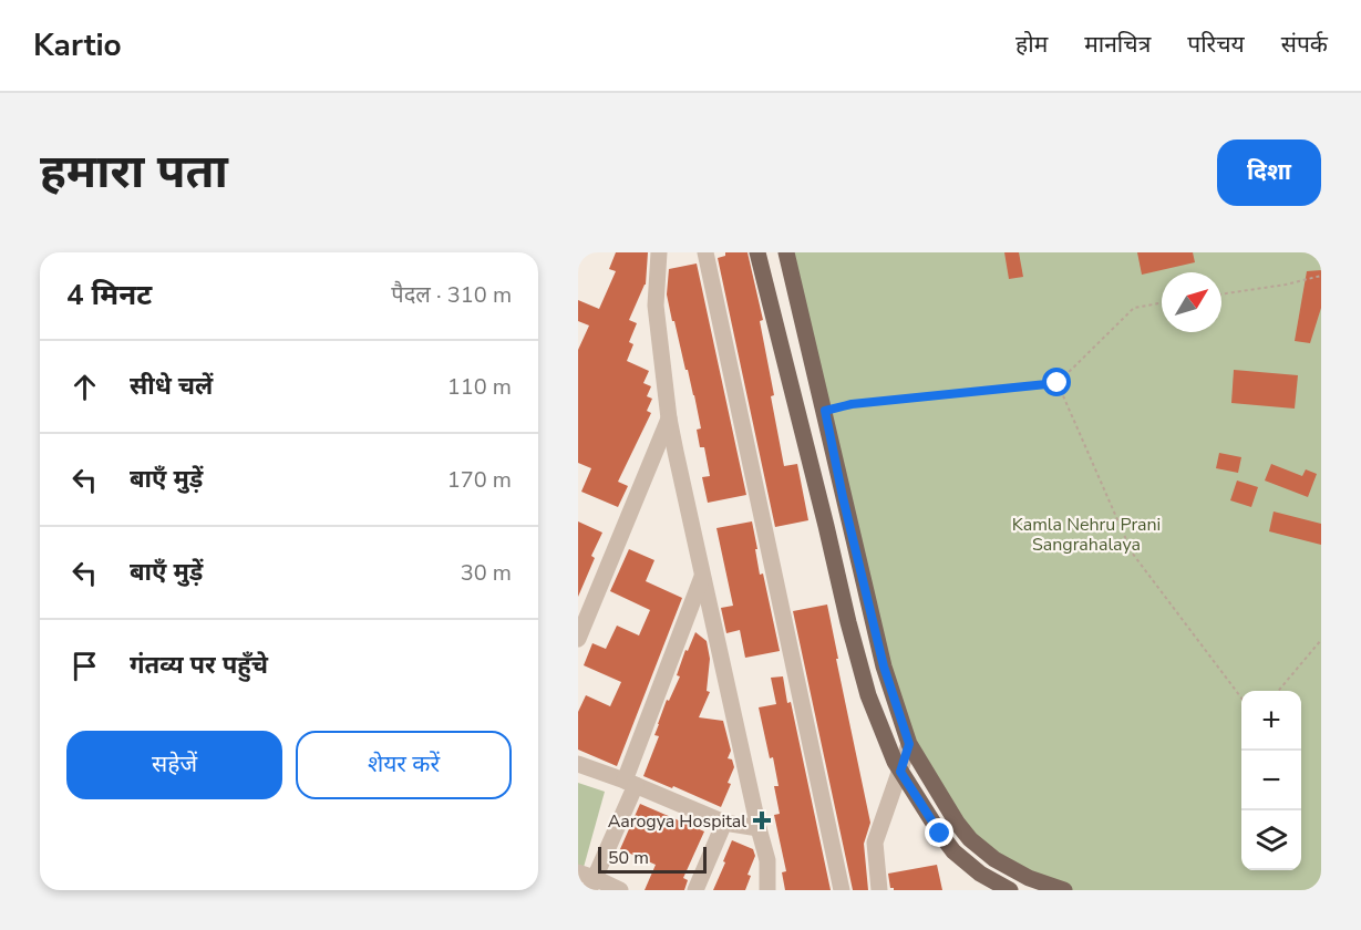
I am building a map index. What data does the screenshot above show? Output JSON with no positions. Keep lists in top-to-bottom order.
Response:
{
  "parks": ["Kamla Nehru Prani Sangrahalaya"],
  "places": {
    "health": ["Aarogya Hospital"]
  },
  "scale_bar": "50 m",
  "north": "top right",
  "page": {
    "header": "Kartio",
    "nav": [
      "होम",
      "मानचित्र",
      "परिचय",
      "संपर्क"
    ],
    "buttons": [
      "दिशा",
      ["सहेजें", "शेयर करें"]
    ],
    "title": "हमारा पता",
    "heading": ["4 मिनट", "पैदल · 310 m"],
    "list": [
      ["सीधे चलें", "110 m"],
      ["बाएँ मुड़ें", "170 m"],
      ["बाएँ मुड़ें", "30 m"],
      "गंतव्य पर पहुँचे"
    ],
    "map_buttons": ["+", "−"],
    "scale": "50 m"
  }
}
